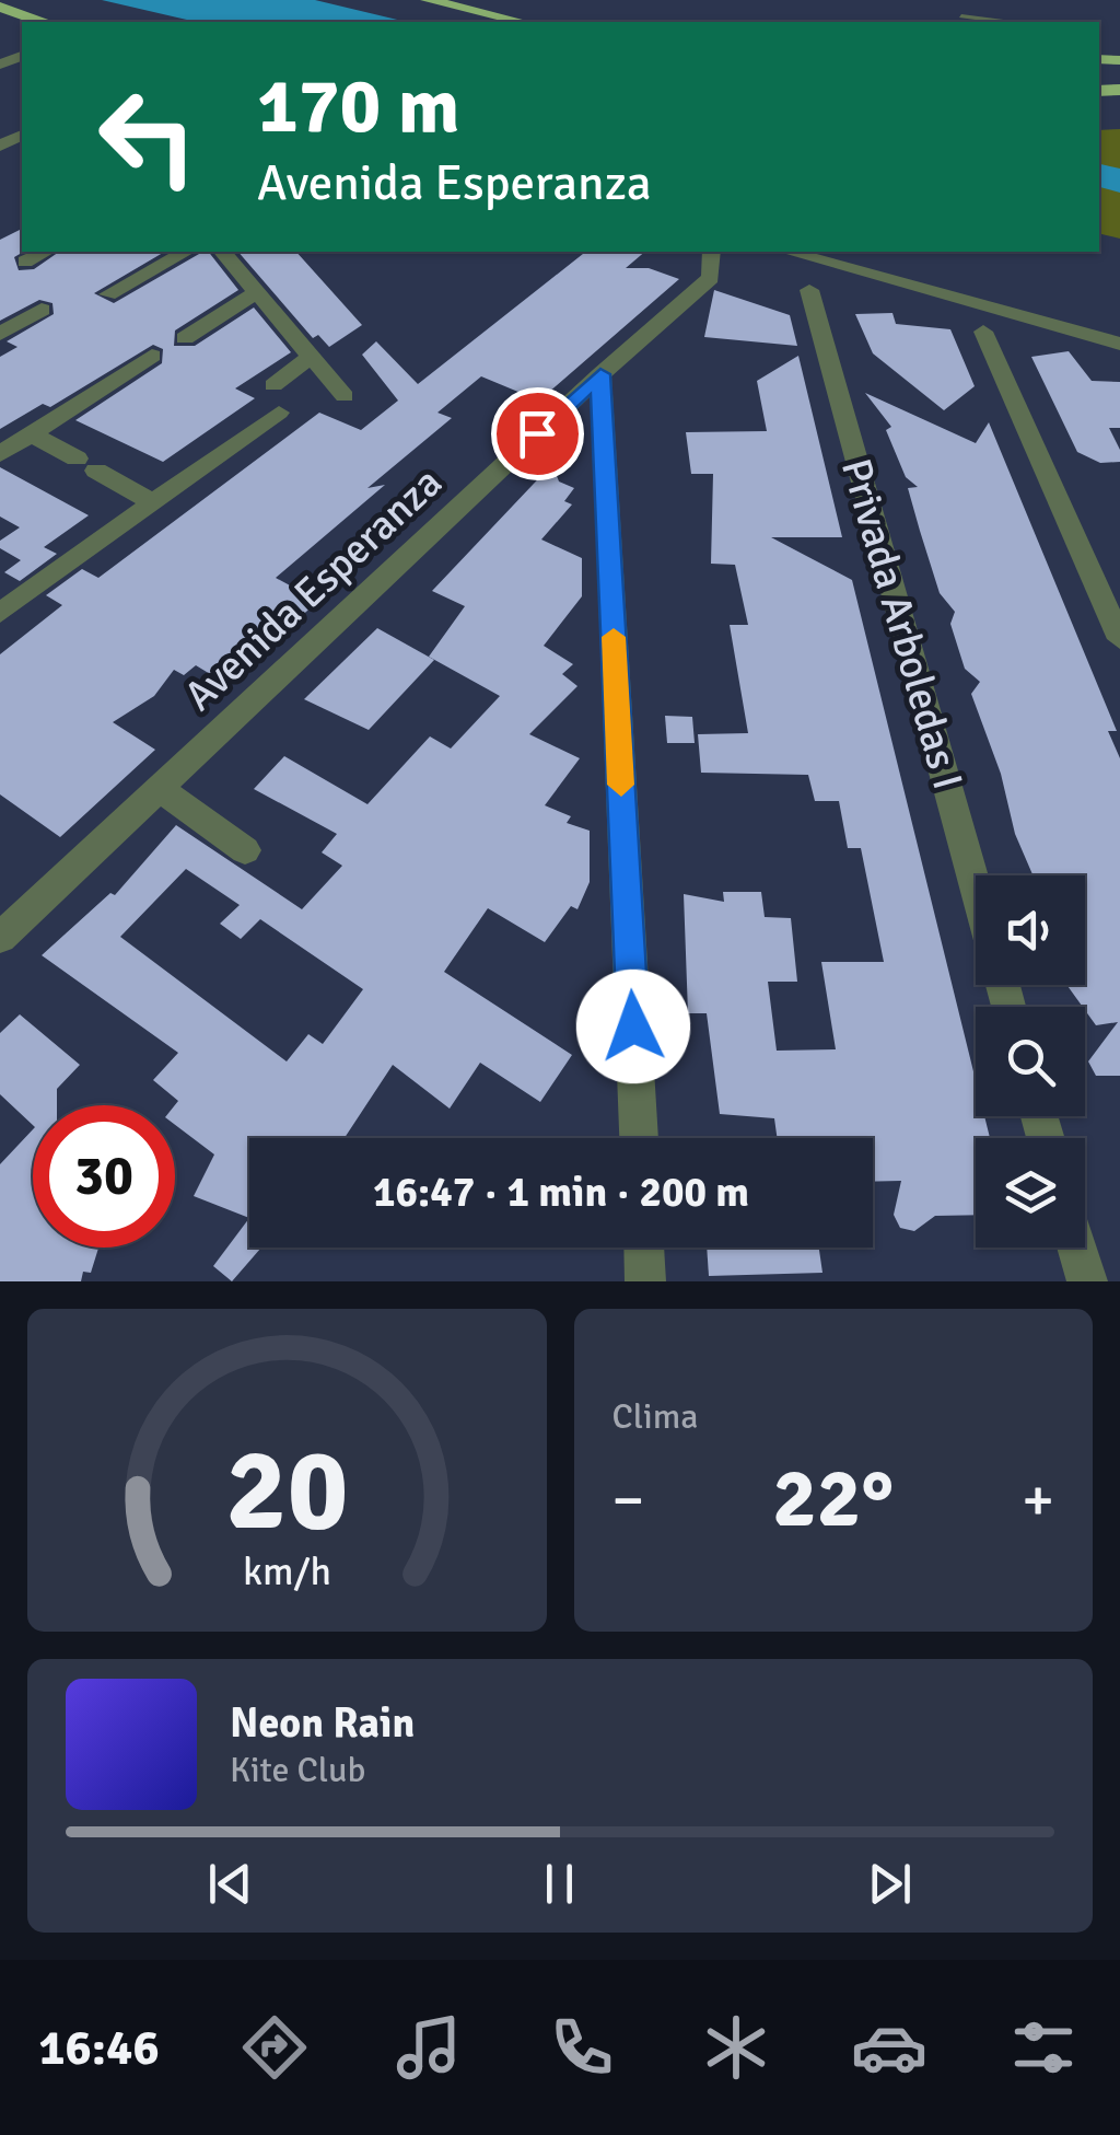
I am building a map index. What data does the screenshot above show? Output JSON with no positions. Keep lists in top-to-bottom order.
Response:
{
  "streets": {
    "street": ["Avenida Esperanza", "Privada Arboledas I"]
  },
  "page": {
    "turn": ["170 m", "Avenida Esperanza"],
    "limit": "30",
    "trip": "16:47 · 1 min · 200 m",
    "tile": "Clima",
    "heat": ["−", "22°", "+"],
    "song": ["Neon Rain", "Kite Club"],
    "tabs": "16:46",
    "gauge": ["20", "km/h"]
  }
}
